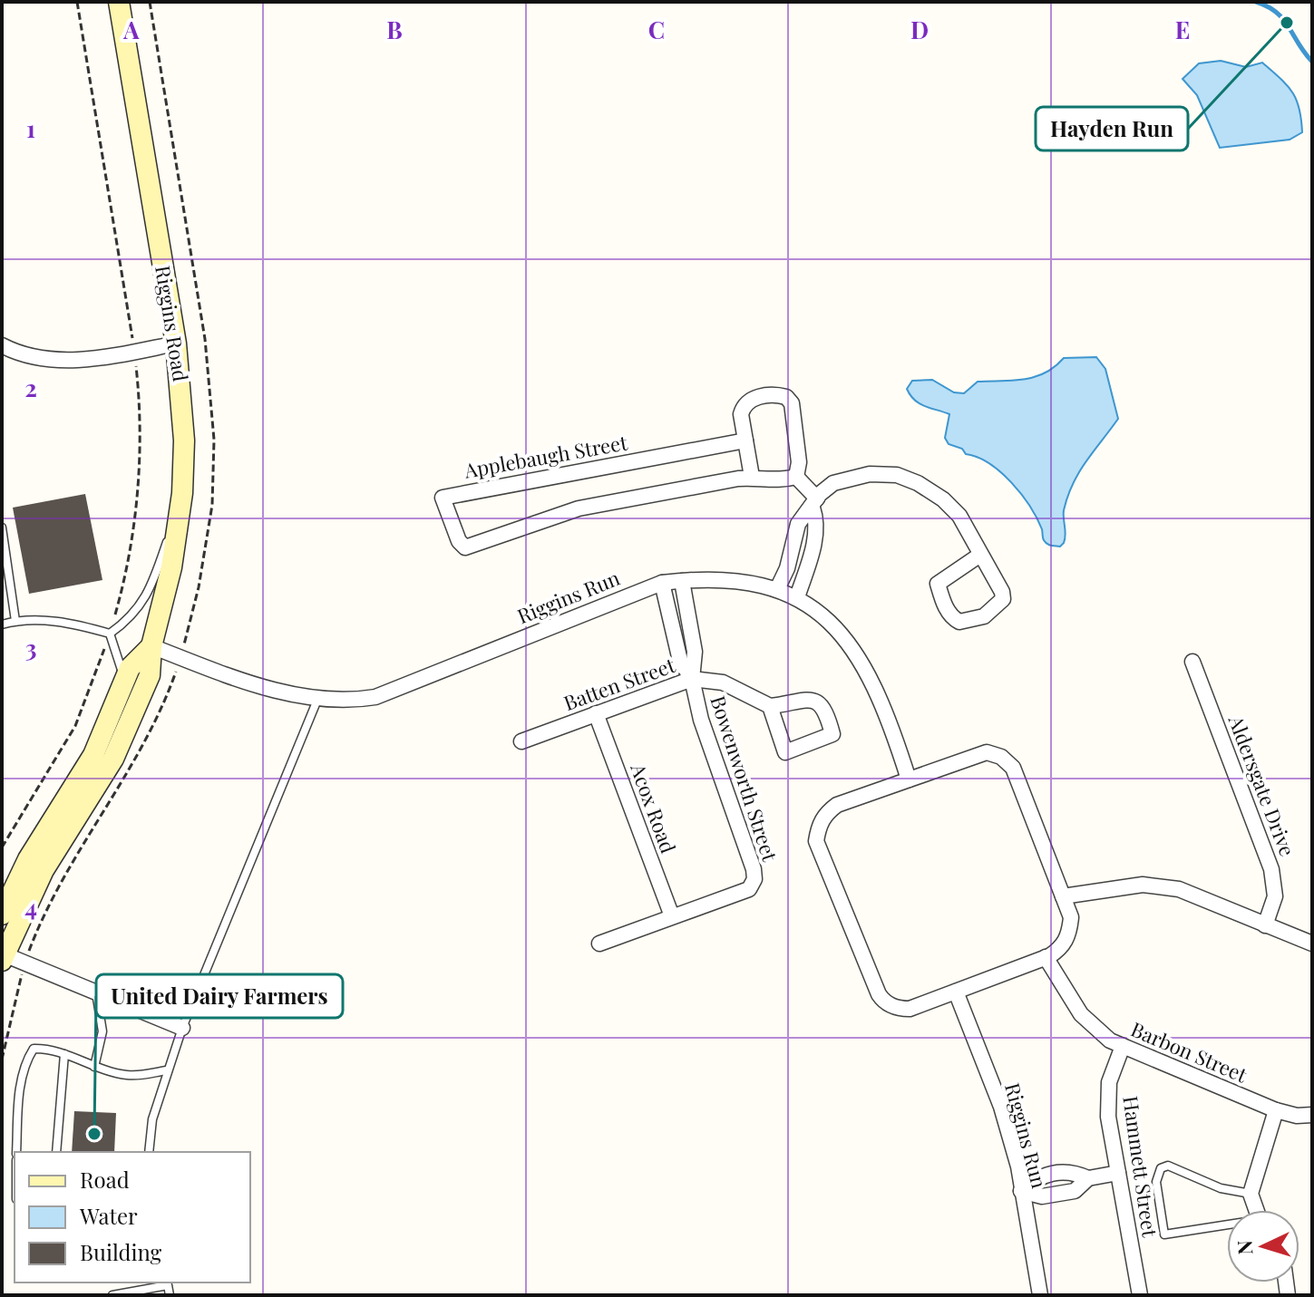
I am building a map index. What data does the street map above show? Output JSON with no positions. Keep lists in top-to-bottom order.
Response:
{
  "streets": {
    "main road": ["Riggins Road"],
    "street": [
      "Applebaugh Street",
      "Riggins Run",
      "Batten Street",
      "Bowenworth Street",
      "Aldersgate Drive",
      "Acox Road",
      "Barbon Street",
      "Hammett Street"
    ]
  },
  "crossings": [
    ["Riggins Road", "Riggins Run"],
    ["Riggins Run", "Bowenworth Street"],
    ["Riggins Run", "Barbon Street"],
    ["Batten Street", "Bowenworth Street"],
    ["Batten Street", "Acox Road"],
    ["Bowenworth Street", "Acox Road"],
    ["Barbon Street", "Hammett Street"]
  ],
  "places": ["Hayden Run", "United Dairy Farmers"],
  "legend": ["Road", "Water", "Building"],
  "north": "left",
  "grid": {
    "columns": [
      "A",
      "B",
      "C",
      "D",
      "E"
    ],
    "rows": [
      "1",
      "2",
      "3",
      "4"
    ]
  }
}
